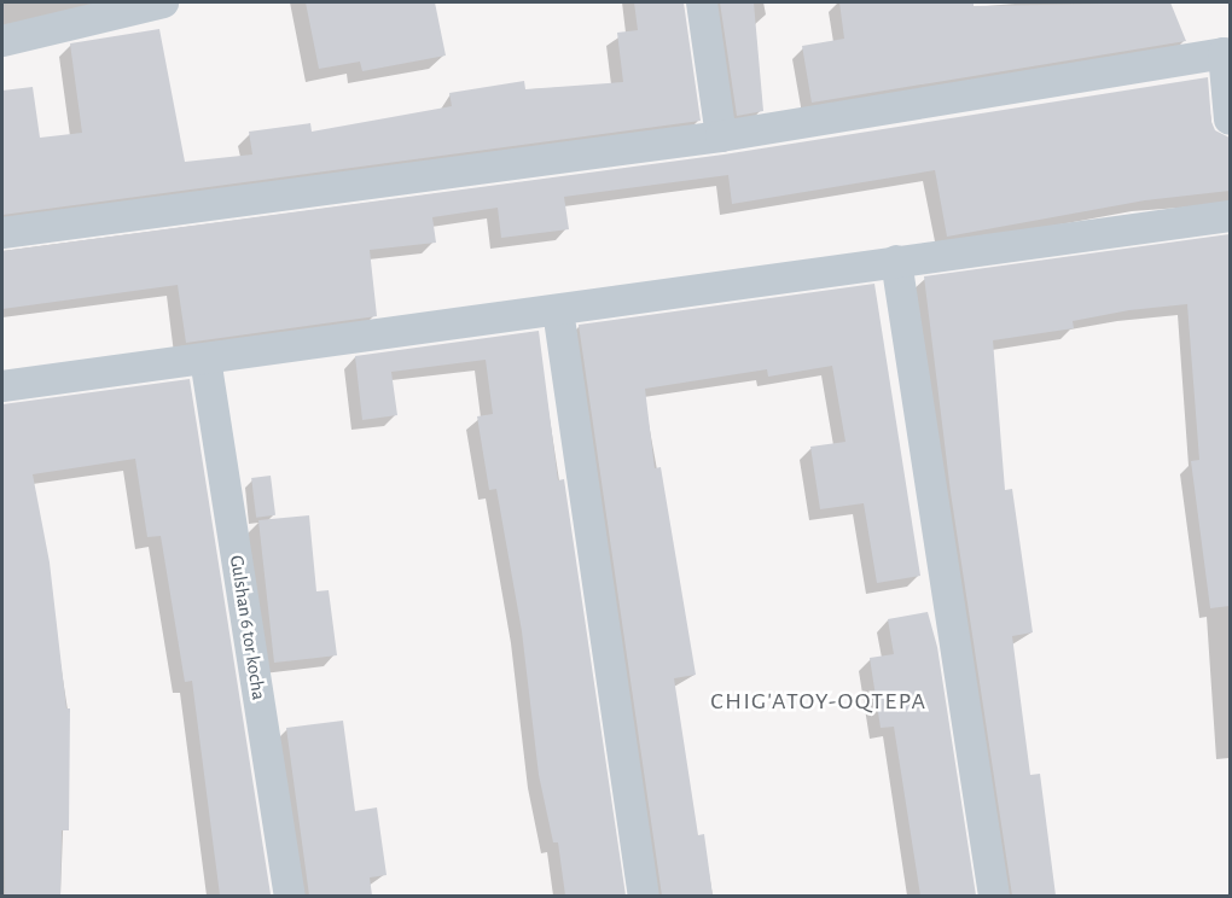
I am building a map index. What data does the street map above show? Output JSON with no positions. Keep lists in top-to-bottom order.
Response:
{
  "streets": {
    "street": ["Gulshan 6 tor kocha"]
  },
  "districts": ["CHIG'ATOY-OQTEPA"]
}
